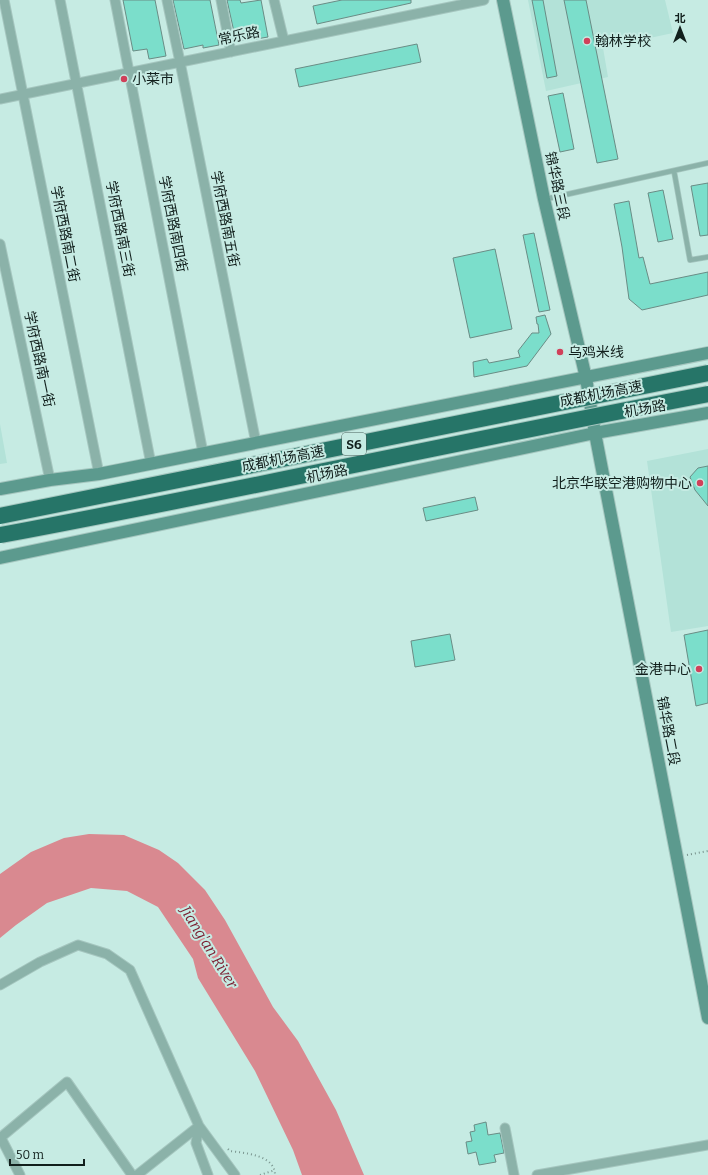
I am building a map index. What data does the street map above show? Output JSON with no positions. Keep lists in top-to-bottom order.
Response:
{
  "streets": {
    "highway": ["成都机场高速", "S6"],
    "main road": ["锦华路三段", "机场路", "锦华路二段"],
    "street": [
      "常乐路",
      "学府西路南五街",
      "学府西路南四街",
      "学府西路南三街",
      "学府西路南二街",
      "学府西路南一街"
    ]
  },
  "crossings": [
    ["常乐路", "学府西路南五街"],
    ["常乐路", "学府西路南四街"],
    ["常乐路", "学府西路南三街"],
    ["常乐路", "学府西路南二街"],
    ["锦华路三段", "锦华路二段"],
    ["机场路", "锦华路二段"]
  ],
  "water": ["Jiang'an River"],
  "places": [
    "翰林学校",
    "小菜市",
    "乌鸡米线",
    "北京华联空港购物中心",
    "金港中心"
  ],
  "scale_bar": "50 m",
  "north": "top"
}
